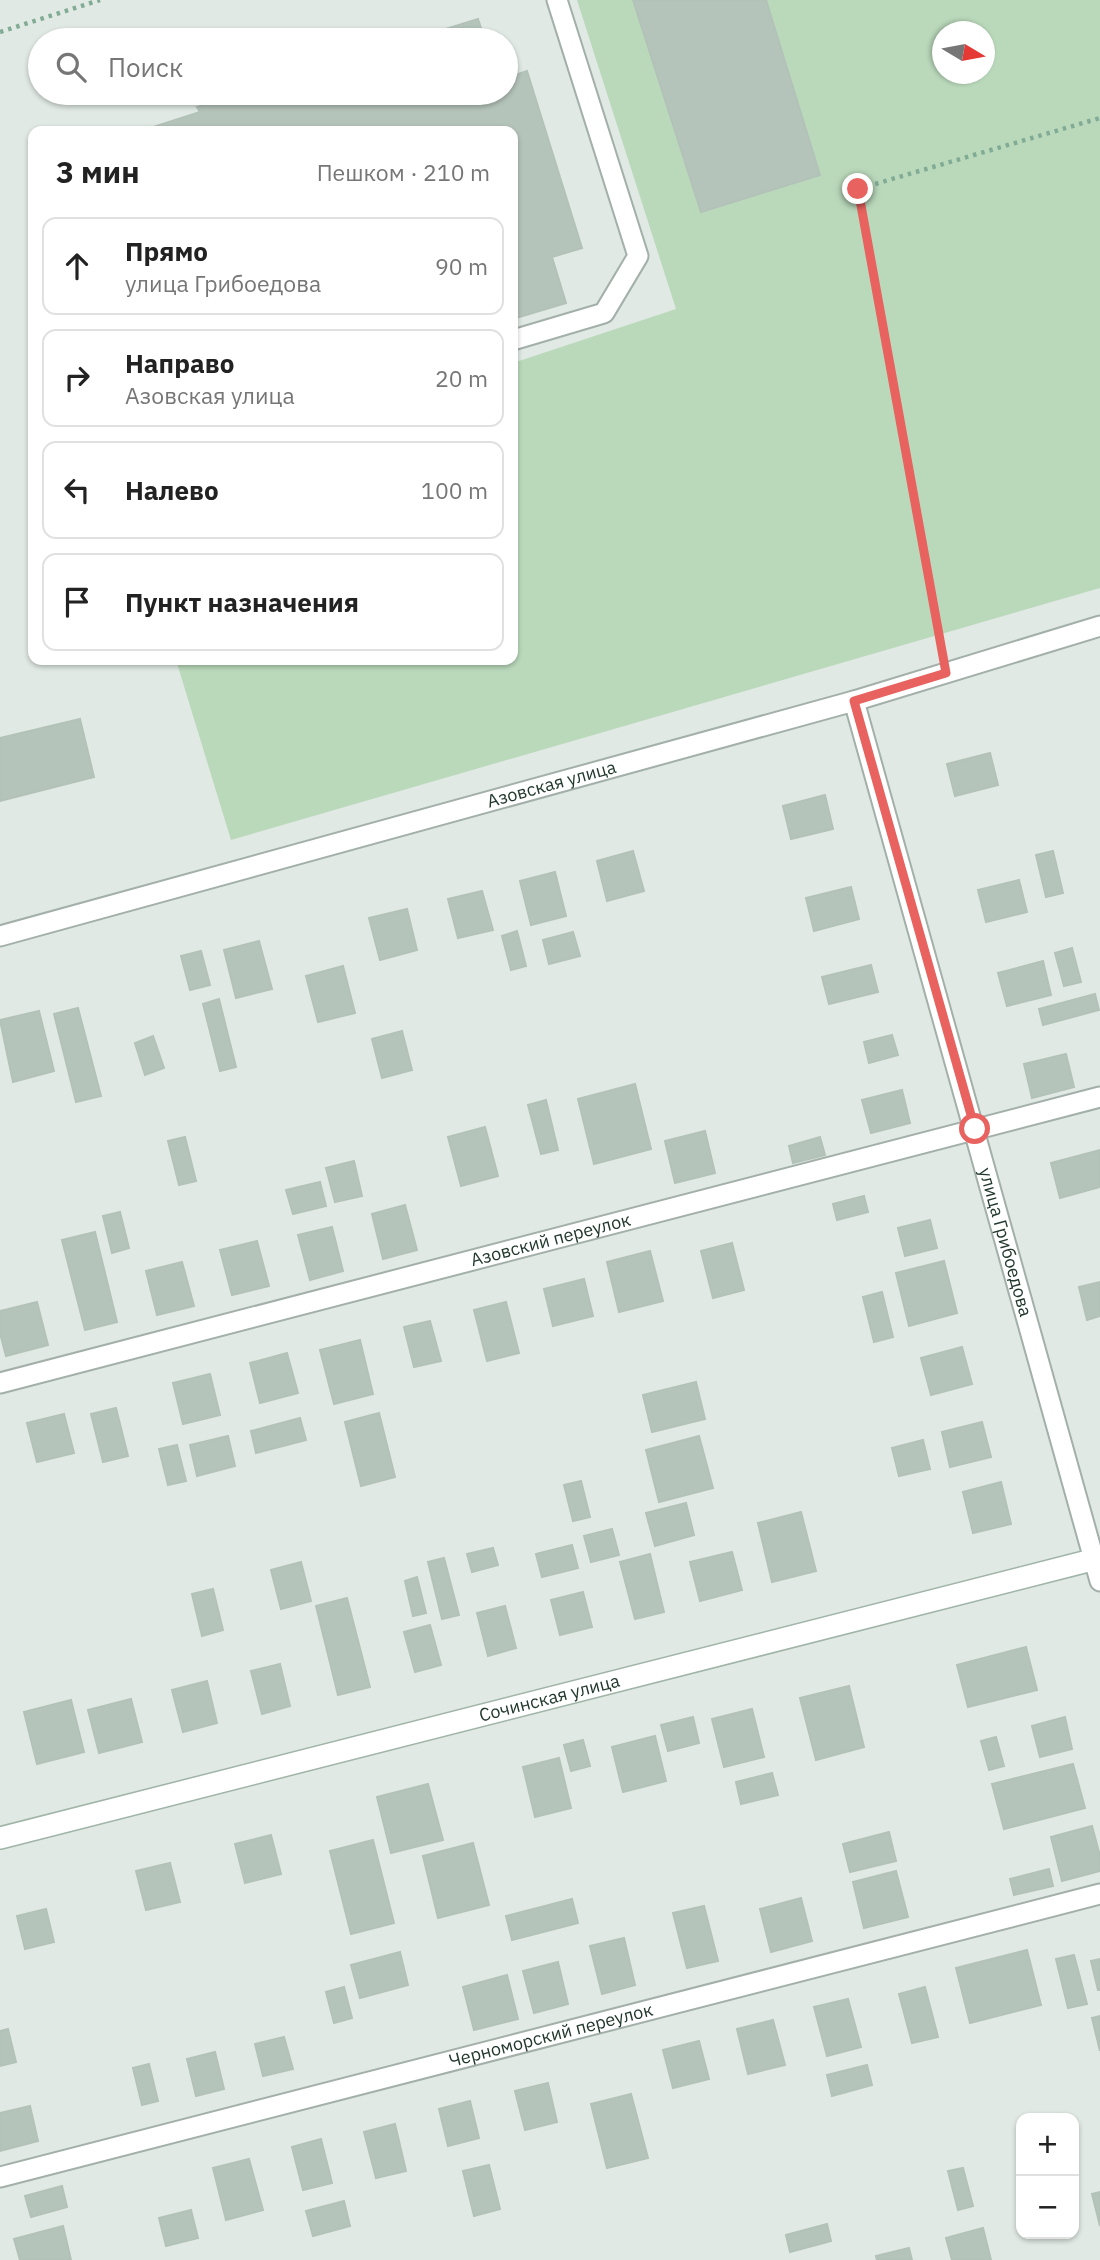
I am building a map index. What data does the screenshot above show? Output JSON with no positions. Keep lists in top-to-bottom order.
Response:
{
  "streets": {
    "main road": ["Сочинская улица"],
    "lane": [
      "Азовская улица",
      "Азовский переулок",
      "улица Грибоедова",
      "Черноморский переулок"
    ]
  },
  "crossings": [
    ["Азовская улица", "улица Грибоедова"],
    ["Азовский переулок", "улица Грибоедова"],
    ["улица Грибоедова", "Сочинская улица"]
  ],
  "north": "right",
  "page": {
    "search": "Поиск",
    "heading": ["3 мин", "Пешком · 210 m"],
    "list": [
      ["Прямо", "улица Грибоедова", "90 m"],
      ["Направо", "Азовская улица", "20 m"],
      ["Налево", "100 m"],
      "Пункт назначения"
    ],
    "map_buttons": ["+", "−"]
  }
}
